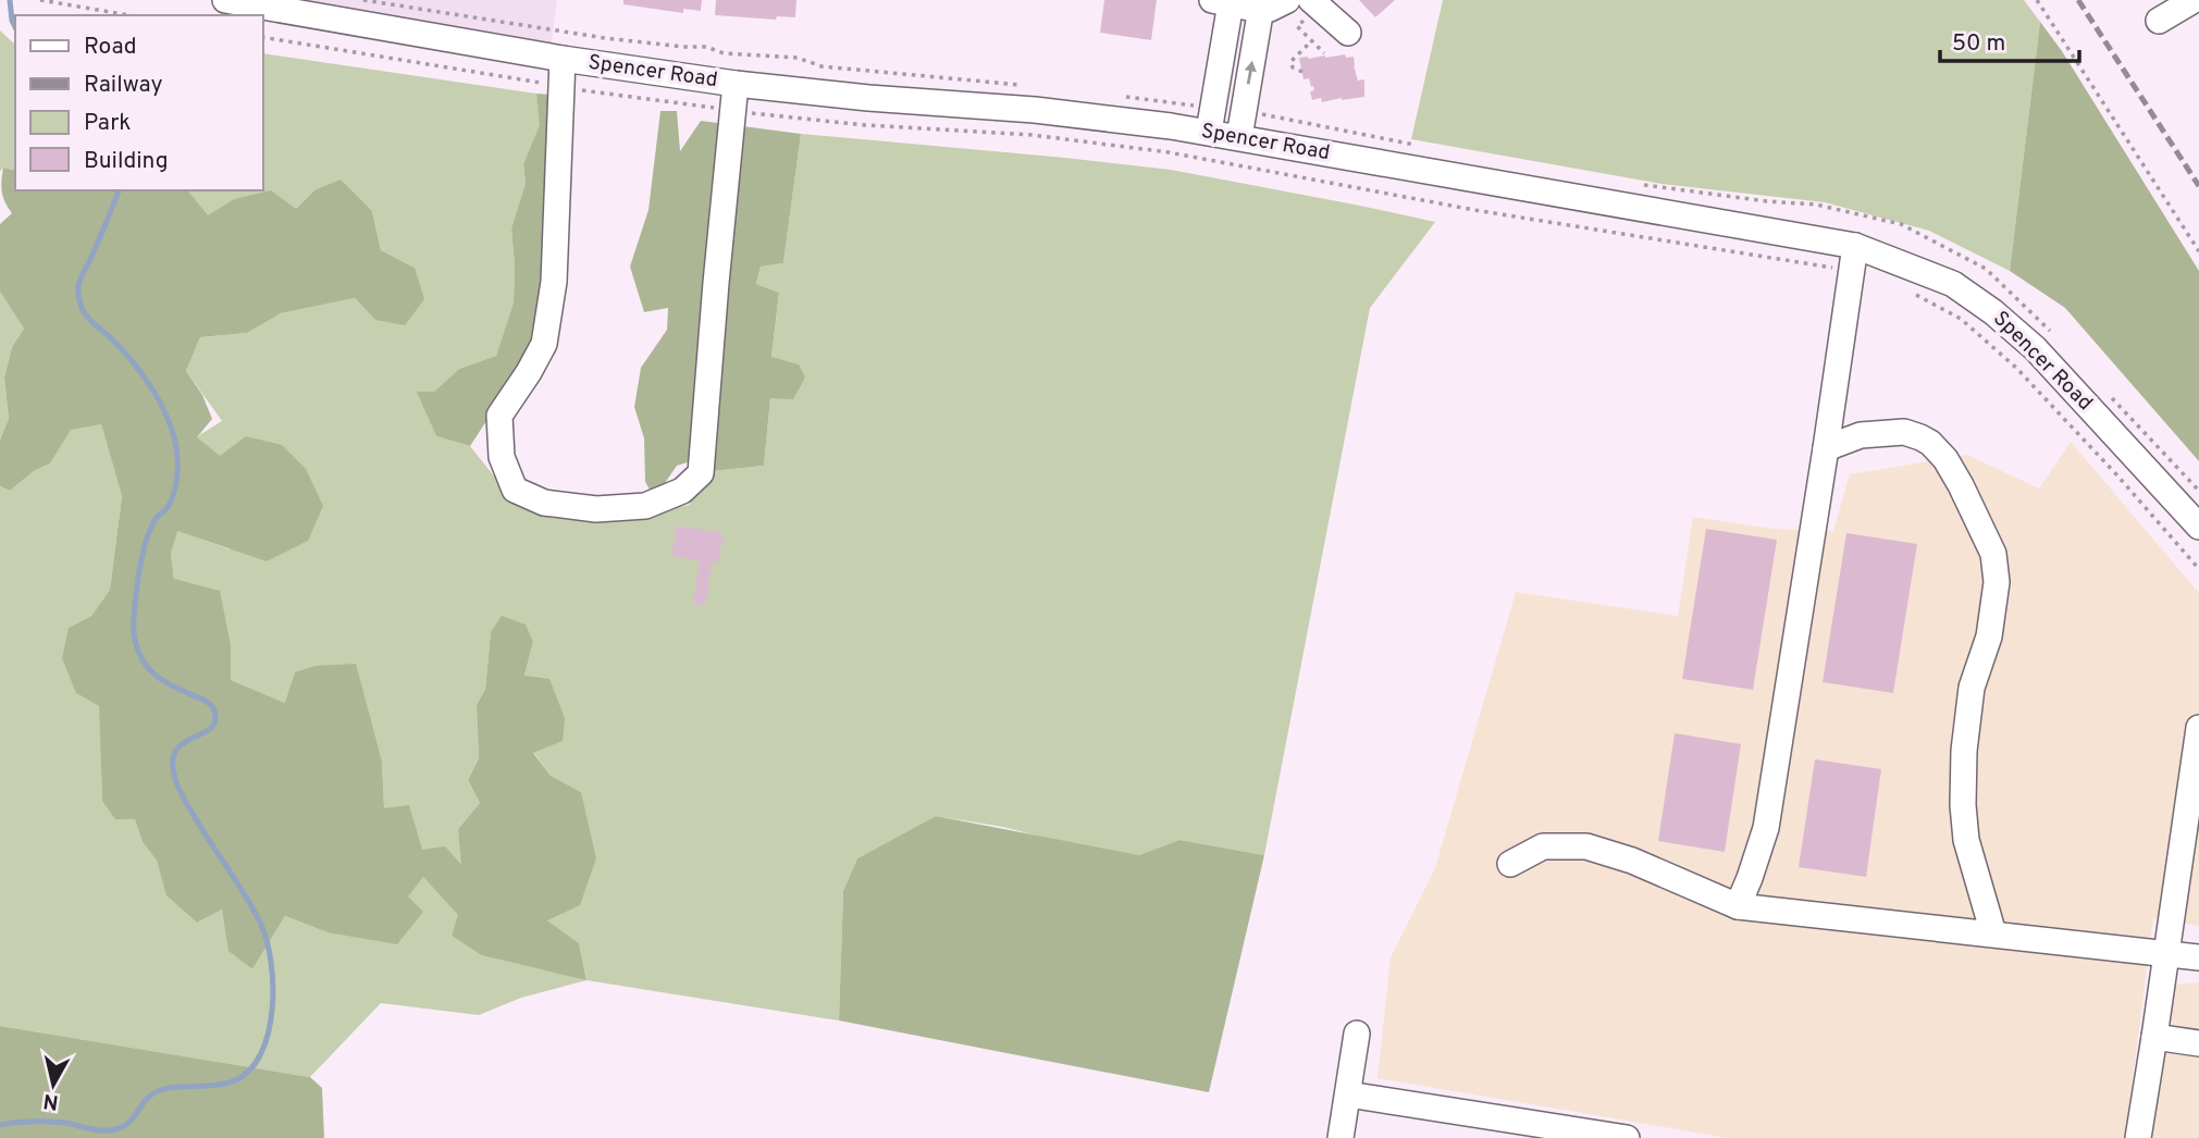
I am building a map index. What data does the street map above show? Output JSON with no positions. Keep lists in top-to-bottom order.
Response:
{
  "streets": {
    "street": ["Spencer Road"]
  },
  "legend": [
    "Road",
    "Railway",
    "Park",
    "Building"
  ],
  "scale_bar": "50 m",
  "north": "bottom"
}
